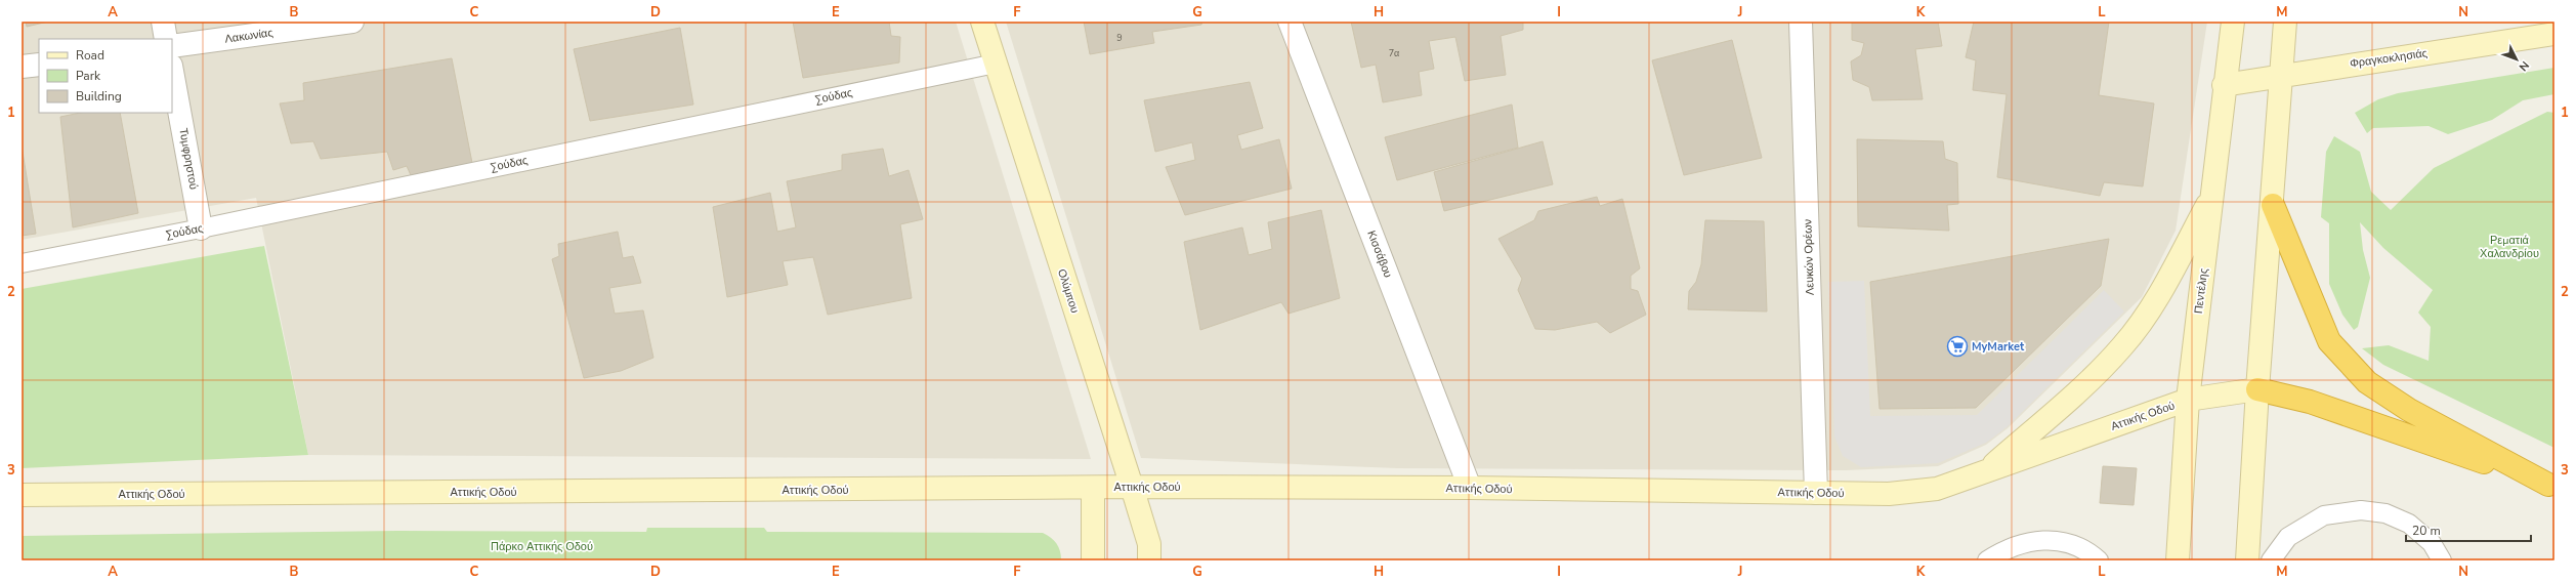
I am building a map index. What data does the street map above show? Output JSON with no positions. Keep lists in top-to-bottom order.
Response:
{
  "streets": {
    "main road": [
      "Φραγκοκλησιάς",
      "Ολύμπου",
      "Πεντέλης",
      "Αττικής Οδού"
    ],
    "street": [
      "Λακωνίας",
      "Τυμφρηστού",
      "Κισσάβου",
      "Λευκών Ορέων"
    ],
    "lane": ["Σούδας"]
  },
  "crossings": [
    ["Φραγκοκλησιάς", "Πεντέλης"],
    ["Σούδας", "Τυμφρηστού"],
    ["Σούδας", "Ολύμπου"],
    ["Κισσάβου", "Αττικής Οδού"],
    ["Λευκών Ορέων", "Αττικής Οδού"],
    ["Ολύμπου", "Αττικής Οδού"],
    ["Πεντέλης", "Αττικής Οδού"]
  ],
  "parks": ["Ρεματιά Χαλανδρίου", "Πάρκο Αττικής Οδού"],
  "places": {
    "supermarket": ["MyMarket"]
  },
  "house_numbers": ["9", "7α"],
  "legend": ["Road", "Park", "Building"],
  "scale_bar": "20 m",
  "north": "bottom right",
  "grid": {
    "columns": [
      "A",
      "B",
      "C",
      "D",
      "E",
      "F",
      "G",
      "H",
      "I",
      "J",
      "K",
      "L",
      "M",
      "N"
    ],
    "rows": ["1", "2", "3"]
  }
}
